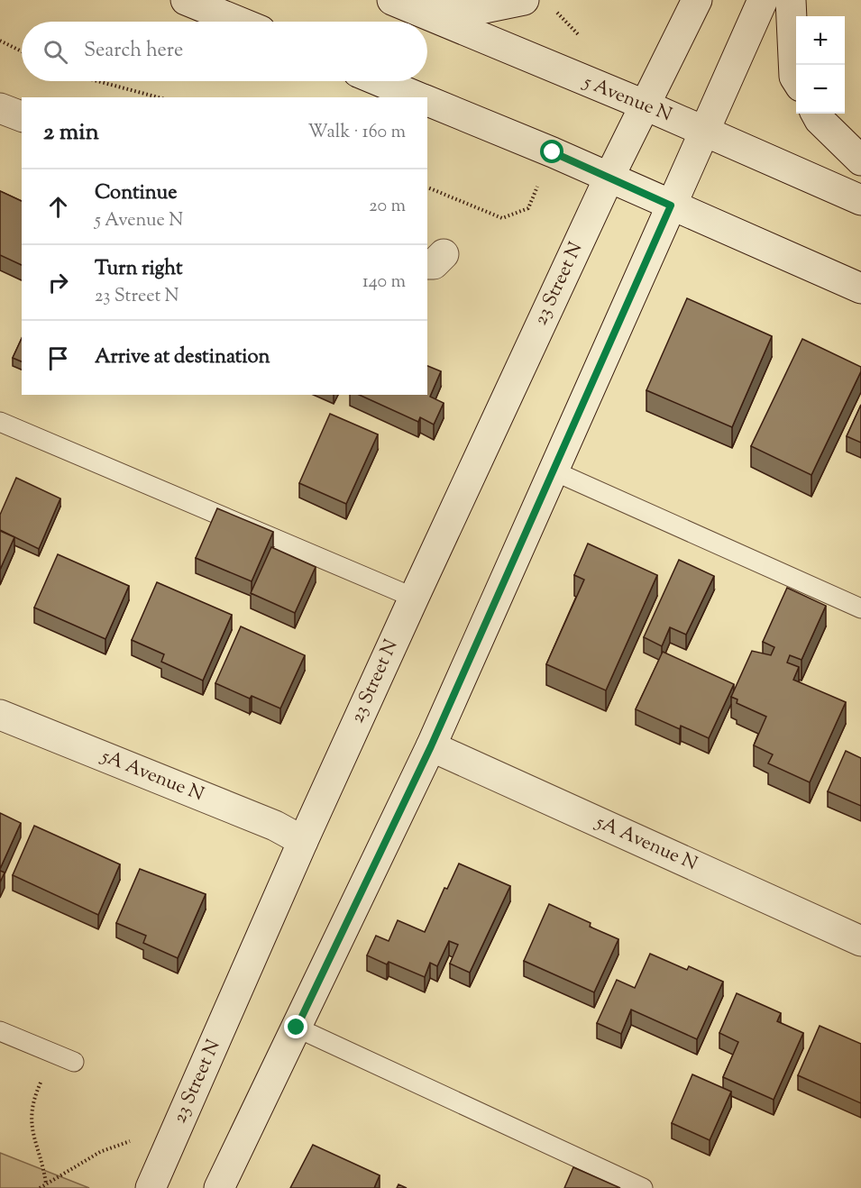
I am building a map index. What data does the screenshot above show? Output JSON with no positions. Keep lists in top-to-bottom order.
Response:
{
  "streets": {
    "street": ["5 Avenue N", "23 Street N", "5A Avenue N"]
  },
  "crossings": [
    ["5 Avenue N", "23 Street N"],
    ["23 Street N", "5A Avenue N"]
  ],
  "page": {
    "map_buttons": ["+", "−"],
    "search": "Search here",
    "heading": ["2 min", "Walk · 160 m"],
    "list": [
      ["Continue", "5 Avenue N", "20 m"],
      ["Turn right", "23 Street N", "140 m"],
      "Arrive at destination"
    ]
  }
}
